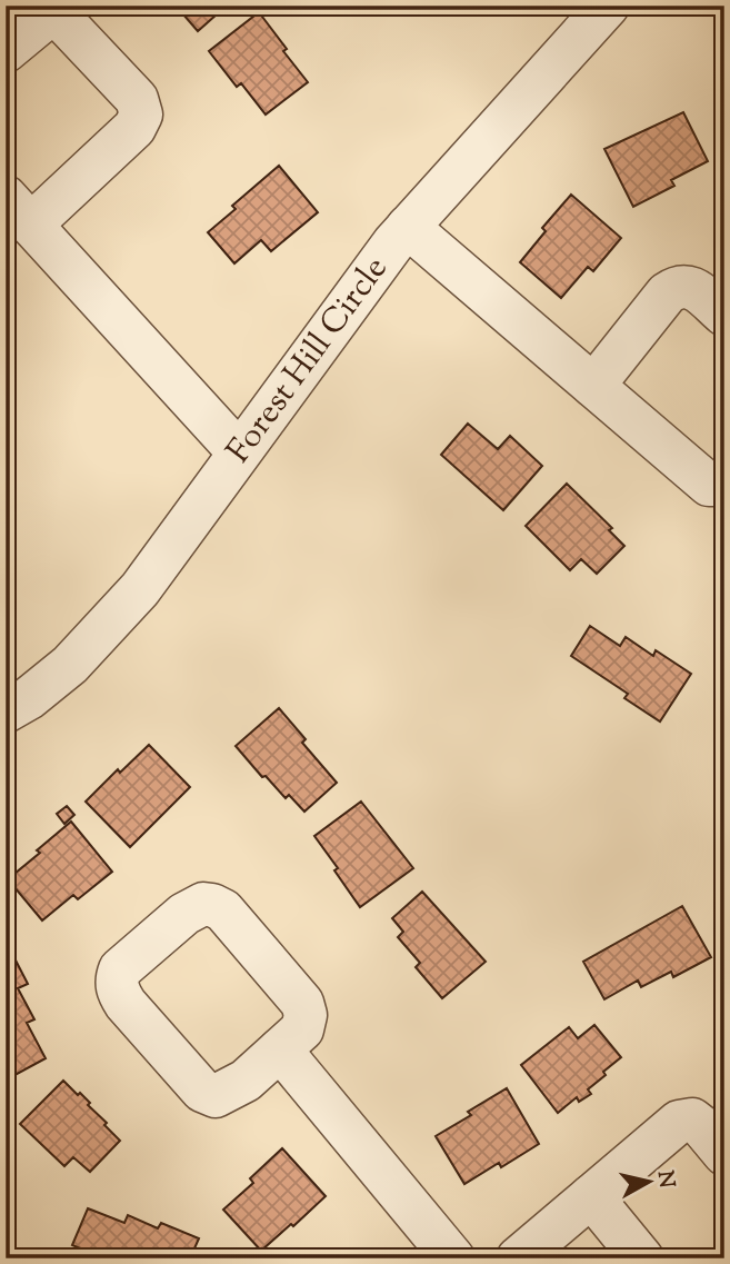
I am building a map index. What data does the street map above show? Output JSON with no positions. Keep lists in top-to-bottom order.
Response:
{
  "streets": {
    "street": ["Forest Hill Circle"]
  },
  "north": "right"
}
